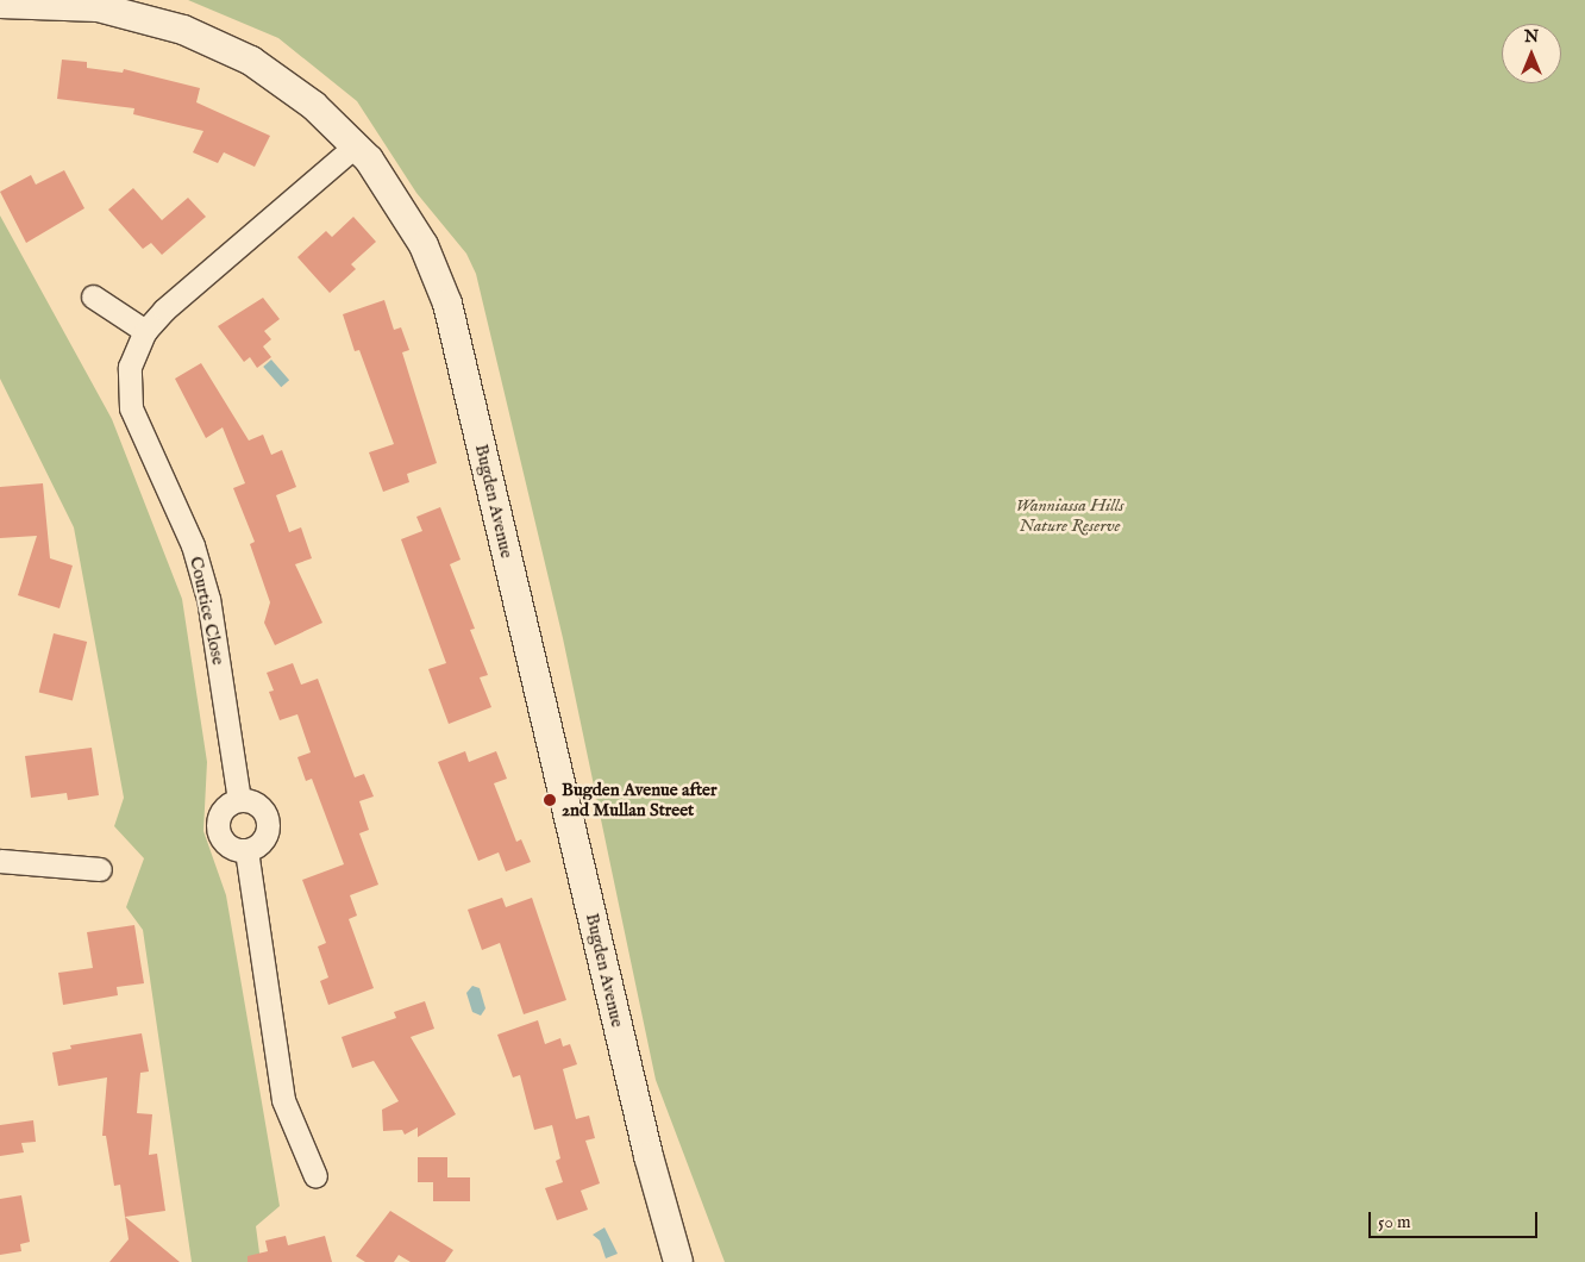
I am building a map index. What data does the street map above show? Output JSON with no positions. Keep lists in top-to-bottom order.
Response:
{
  "streets": {
    "street": ["Bugden Avenue", "Courtice Close"]
  },
  "crossings": [
    ["Bugden Avenue", "Courtice Close"]
  ],
  "parks": ["Wanniassa Hills Nature Reserve"],
  "places": ["Bugden Avenue after 2nd Mullan Street"],
  "scale_bar": "50 m",
  "north": "top"
}
